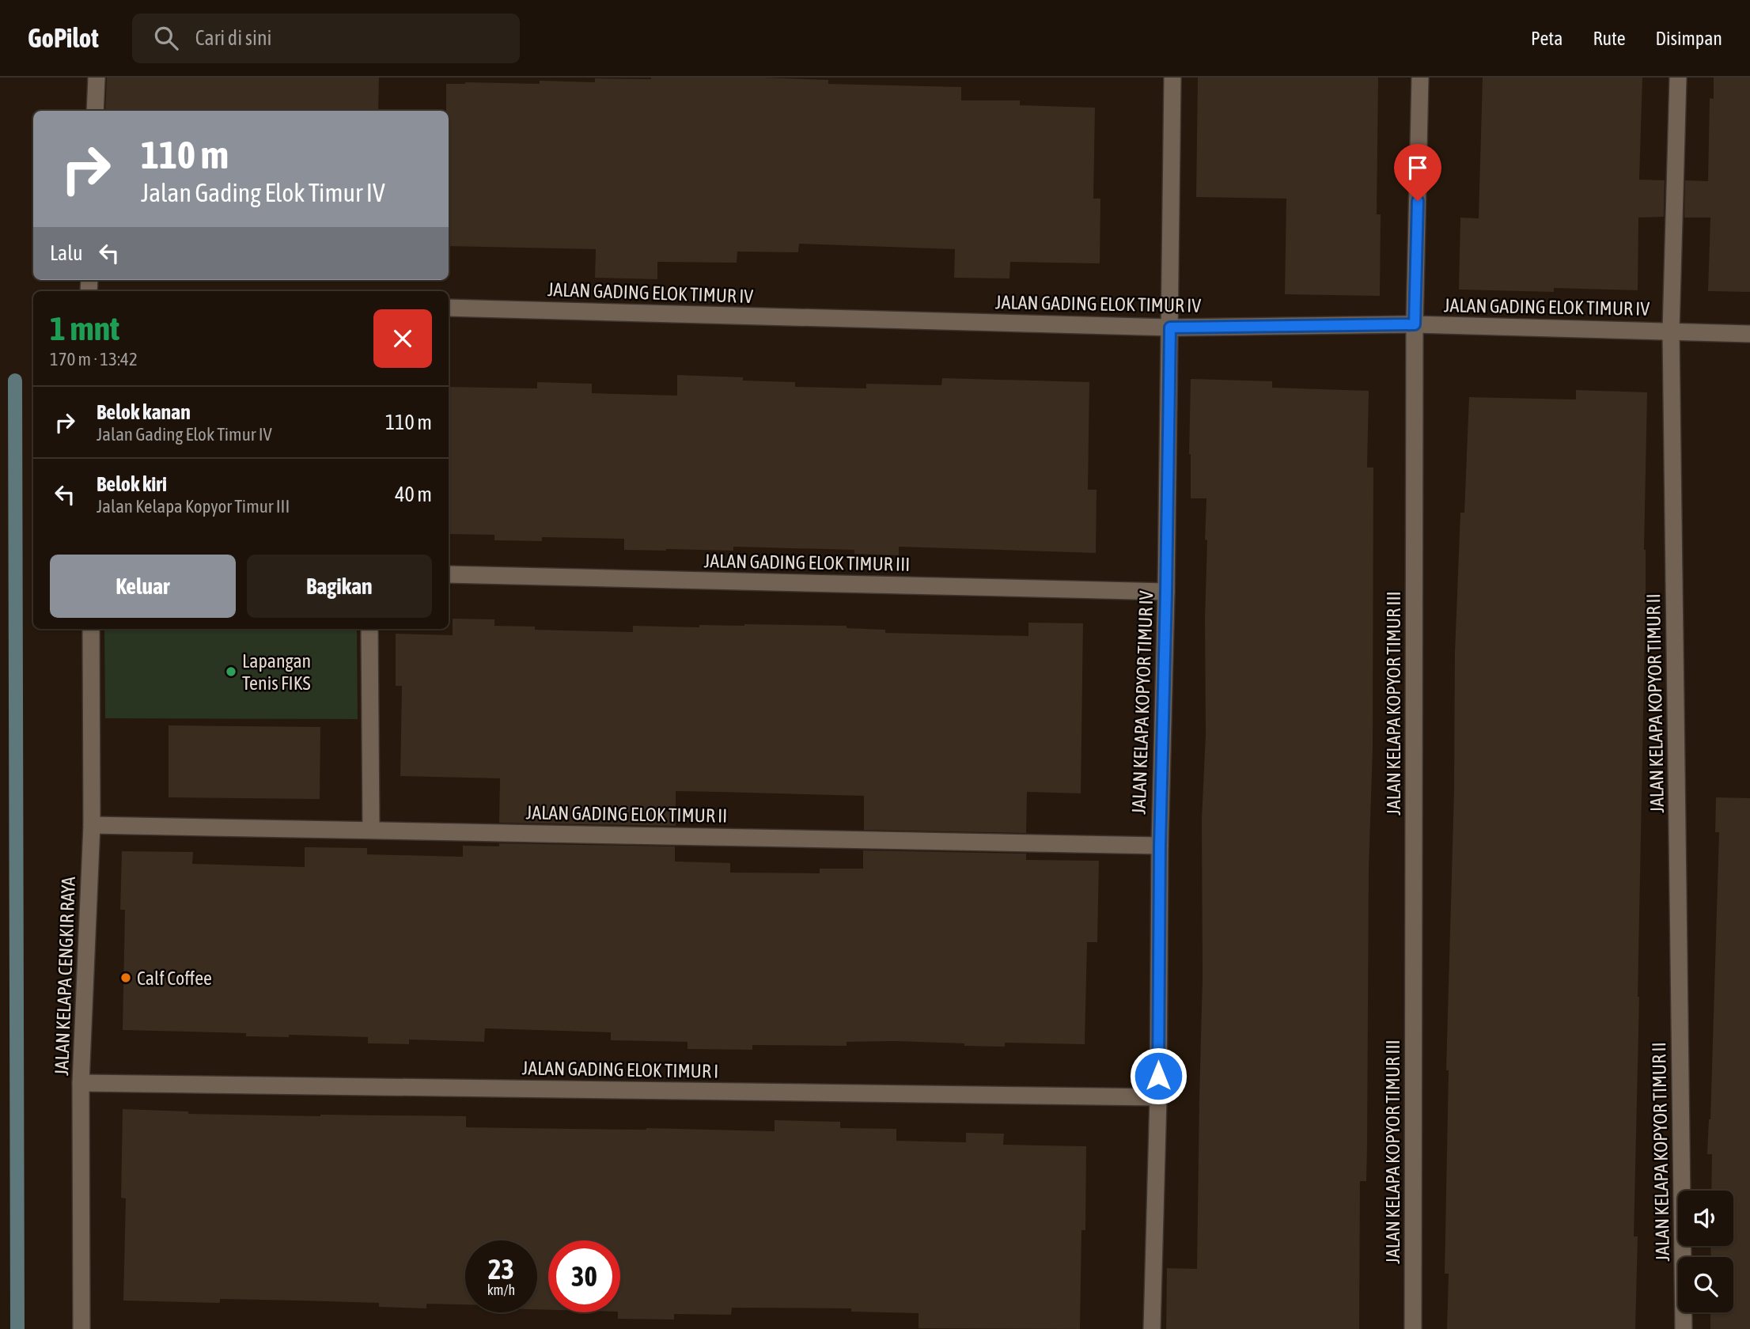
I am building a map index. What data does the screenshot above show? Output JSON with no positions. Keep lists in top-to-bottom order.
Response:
{
  "streets": {
    "street": [
      "JALAN GADING ELOK TIMUR IV",
      "JALAN GADING ELOK TIMUR III",
      "JALAN KELAPA KOPYOR TIMUR IV",
      "JALAN KELAPA KOPYOR TIMUR III",
      "JALAN KELAPA KOPYOR TIMUR II",
      "JALAN GADING ELOK TIMUR II",
      "JALAN KELAPA CENGKIR RAYA",
      "JALAN GADING ELOK TIMUR I"
    ]
  },
  "crossings": [
    ["JALAN GADING ELOK TIMUR IV", "JALAN KELAPA KOPYOR TIMUR IV"],
    ["JALAN GADING ELOK TIMUR IV", "JALAN KELAPA KOPYOR TIMUR III"],
    ["JALAN GADING ELOK TIMUR IV", "JALAN KELAPA KOPYOR TIMUR II"],
    ["JALAN GADING ELOK TIMUR III", "JALAN KELAPA KOPYOR TIMUR IV"],
    ["JALAN KELAPA KOPYOR TIMUR IV", "JALAN GADING ELOK TIMUR II"],
    ["JALAN KELAPA KOPYOR TIMUR IV", "JALAN GADING ELOK TIMUR I"],
    ["JALAN GADING ELOK TIMUR II", "JALAN KELAPA CENGKIR RAYA"],
    ["JALAN KELAPA CENGKIR RAYA", "JALAN GADING ELOK TIMUR I"]
  ],
  "places": ["Lapangan Tenis FIKS", "Calf Coffee"],
  "page": {
    "header": "GoPilot",
    "search": "Cari di sini",
    "nav": ["Peta", "Rute", "Disimpan"],
    "turn": ["110 m", "Jalan Gading Elok Timur IV"],
    "then": "Lalu",
    "heading": ["1 mnt", "170 m · 13:42"],
    "list": [
      {
        "name": "Belok kanan",
        "note": "Jalan Gading Elok Timur IV",
        "value": "110 m"
      },
      {
        "name": "Belok kiri",
        "note": "Jalan Kelapa Kopyor Timur III",
        "value": "40 m"
      }
    ],
    "buttons": ["Keluar", "Bagikan"],
    "speed": "23 km/h",
    "limit": "30"
  }
}
